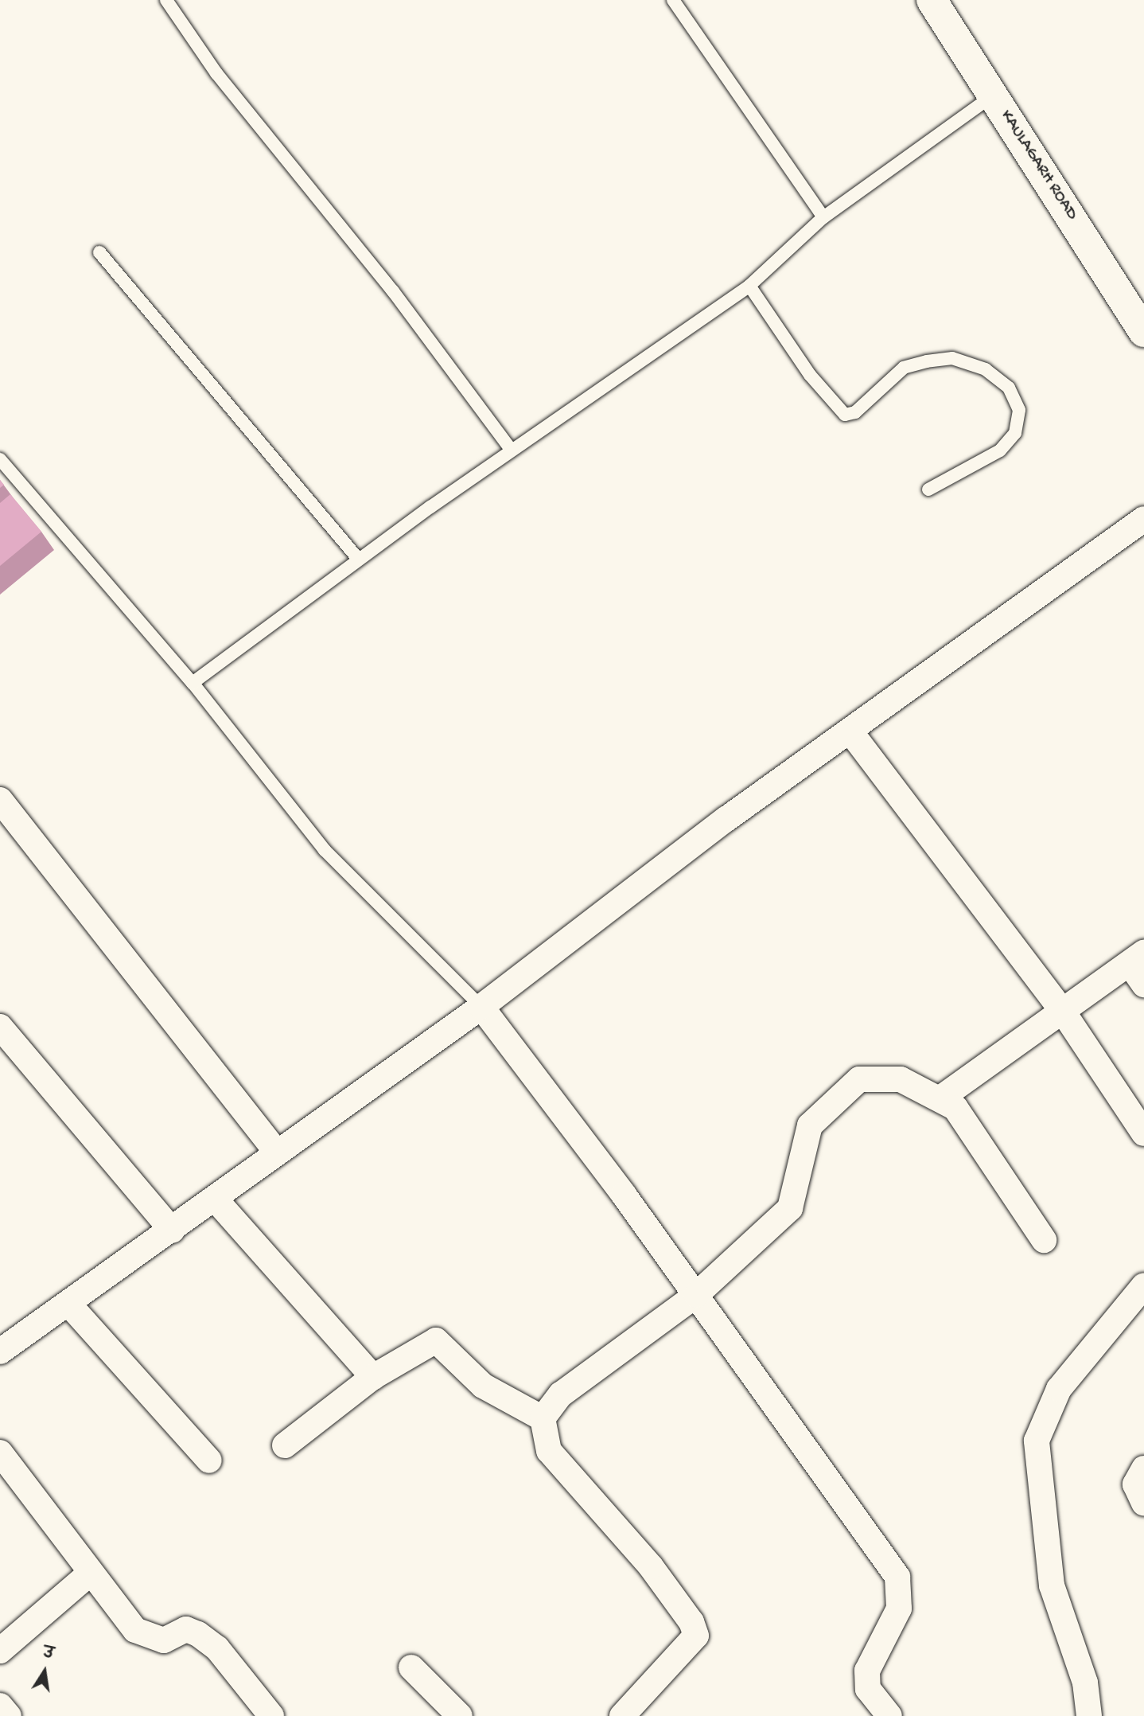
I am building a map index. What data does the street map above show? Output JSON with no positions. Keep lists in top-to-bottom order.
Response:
{
  "streets": {
    "street": ["KAULAGARH ROAD"]
  },
  "north": "top"
}
